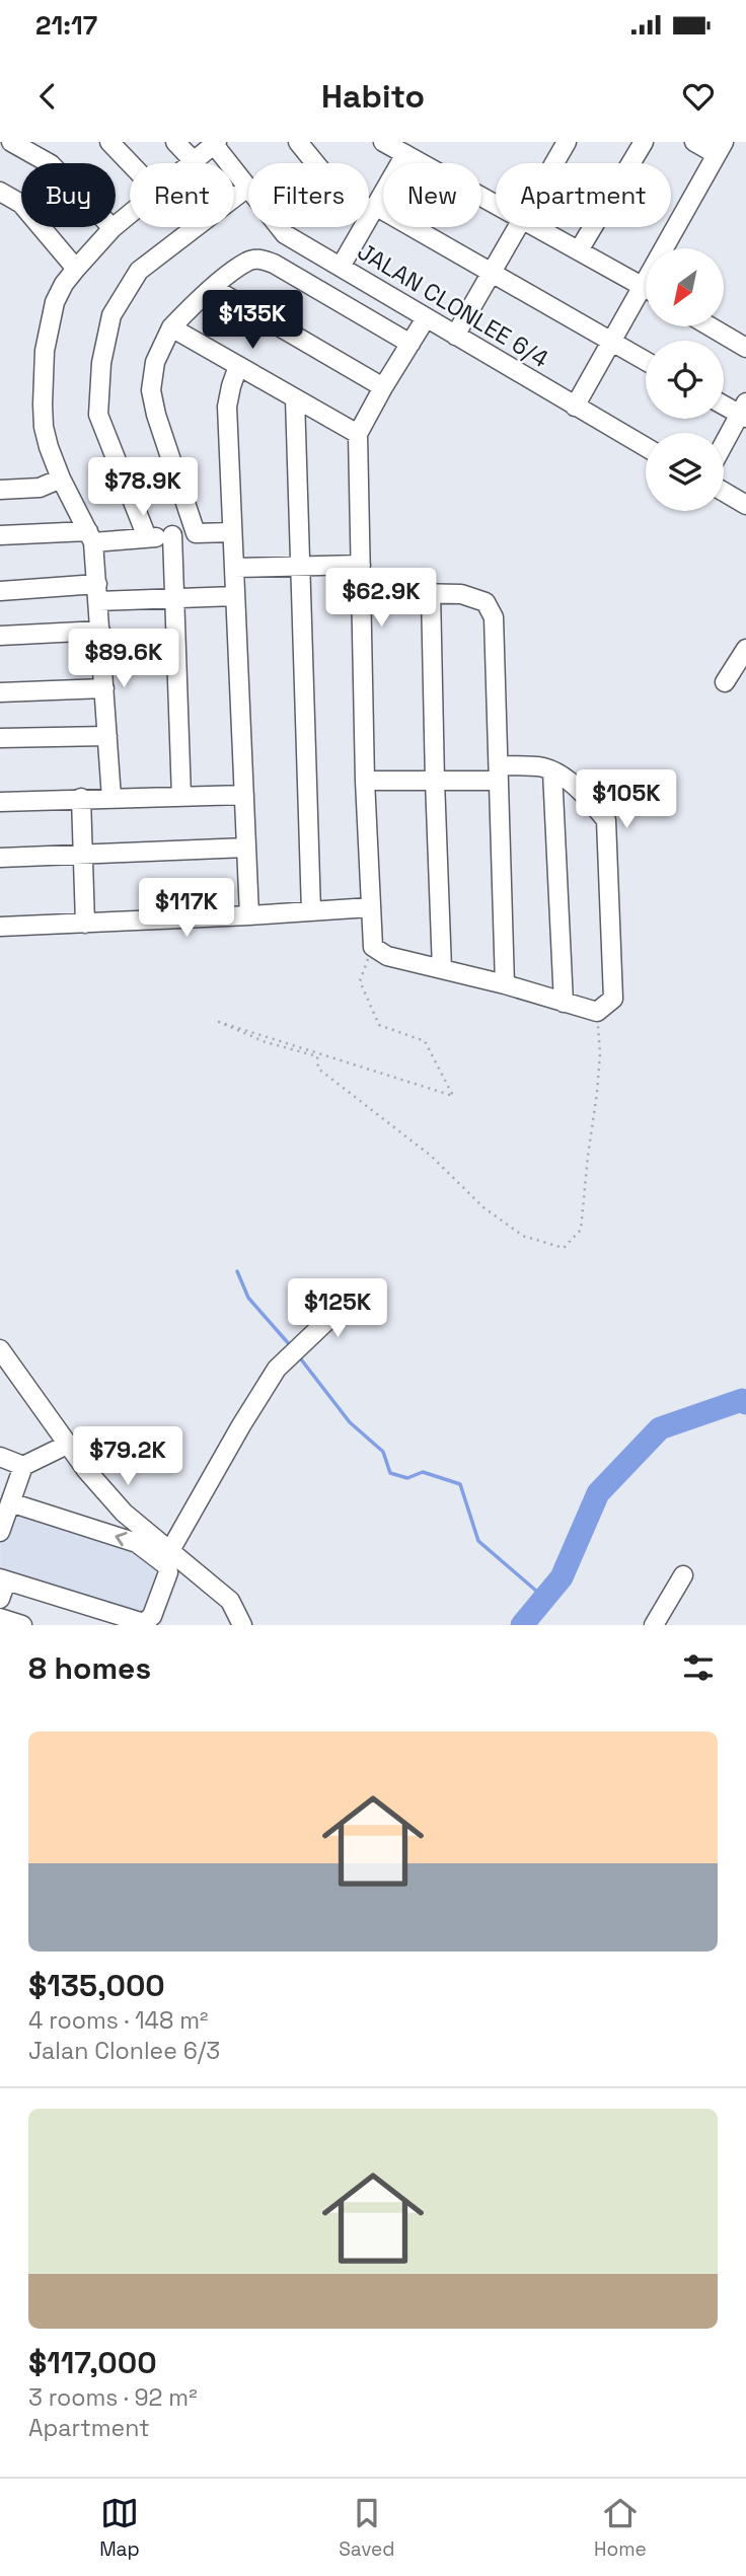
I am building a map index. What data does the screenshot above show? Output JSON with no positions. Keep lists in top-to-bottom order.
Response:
{
  "streets": {
    "street": ["JALAN CLONLEE 6/4"]
  },
  "north": "bottom left",
  "page": {
    "status": "21:17",
    "header": "Habito",
    "chip": [
      "Buy",
      "Rent",
      "Filters",
      "New",
      "Apartment"
    ],
    "price": [
      "$135K",
      "$78.9K",
      "$62.9K",
      "$89.6K",
      "$105K",
      "$117K",
      "$125K",
      "$79.2K"
    ],
    "heading": "8 homes",
    "list": [
      {
        "name": "$135,000",
        "note": "4 rooms · 148 m² · Jalan Clonlee 6/3"
      },
      {
        "name": "$117,000",
        "note": "3 rooms · 92 m² · Apartment"
      }
    ],
    "tabs": ["Map", "Saved", "Home"]
  }
}
